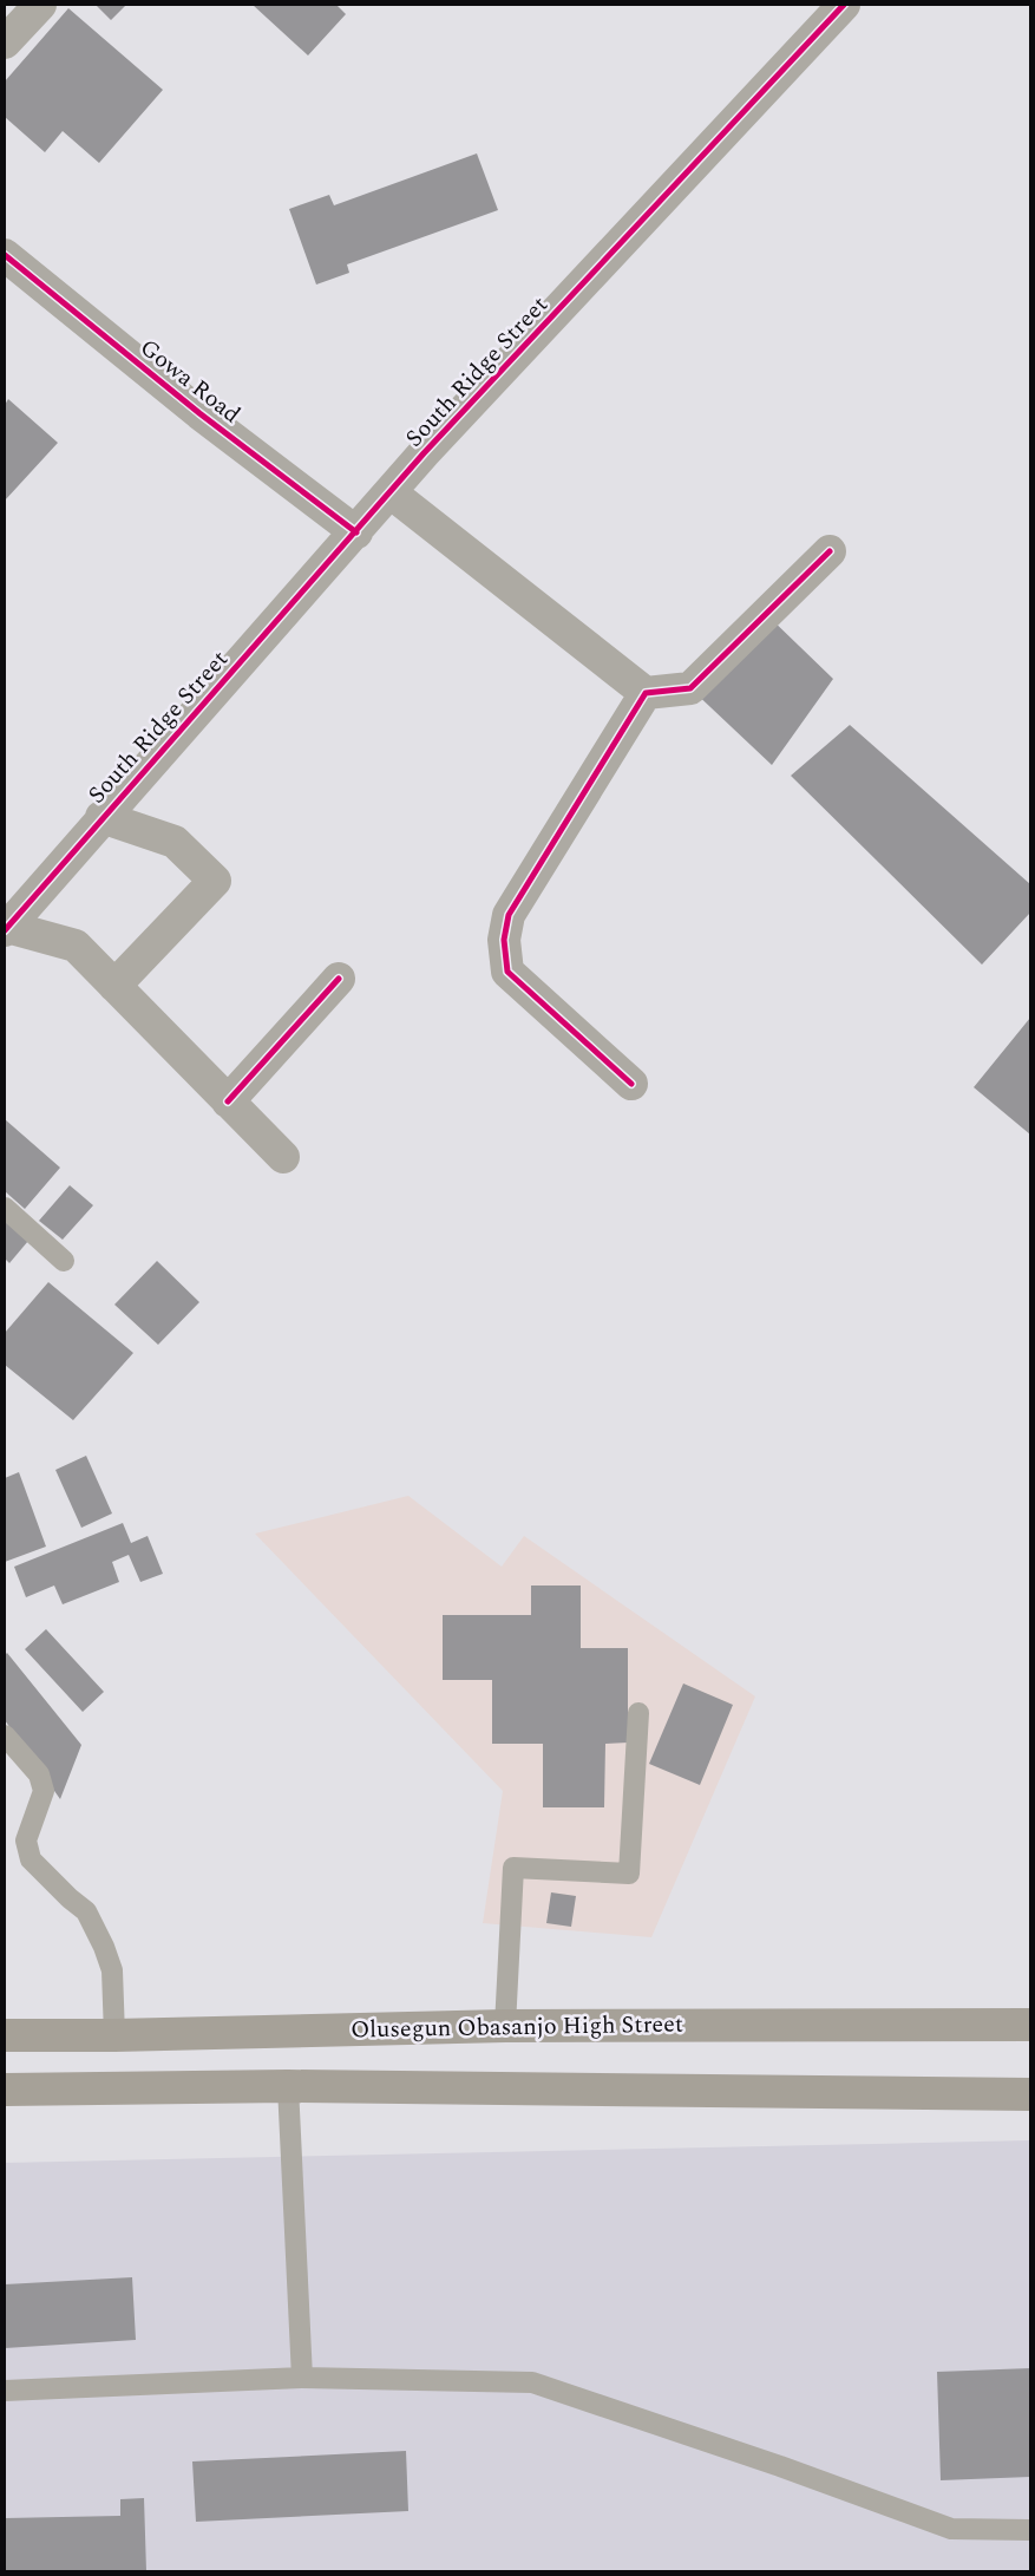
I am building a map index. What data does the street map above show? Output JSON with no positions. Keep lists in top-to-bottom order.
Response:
{
  "streets": {
    "main road": ["Olusegun Obasanjo High Street"],
    "street": ["South Ridge Street", "Gowa Road"]
  },
  "crossings": [
    ["South Ridge Street", "Gowa Road"]
  ]
}
